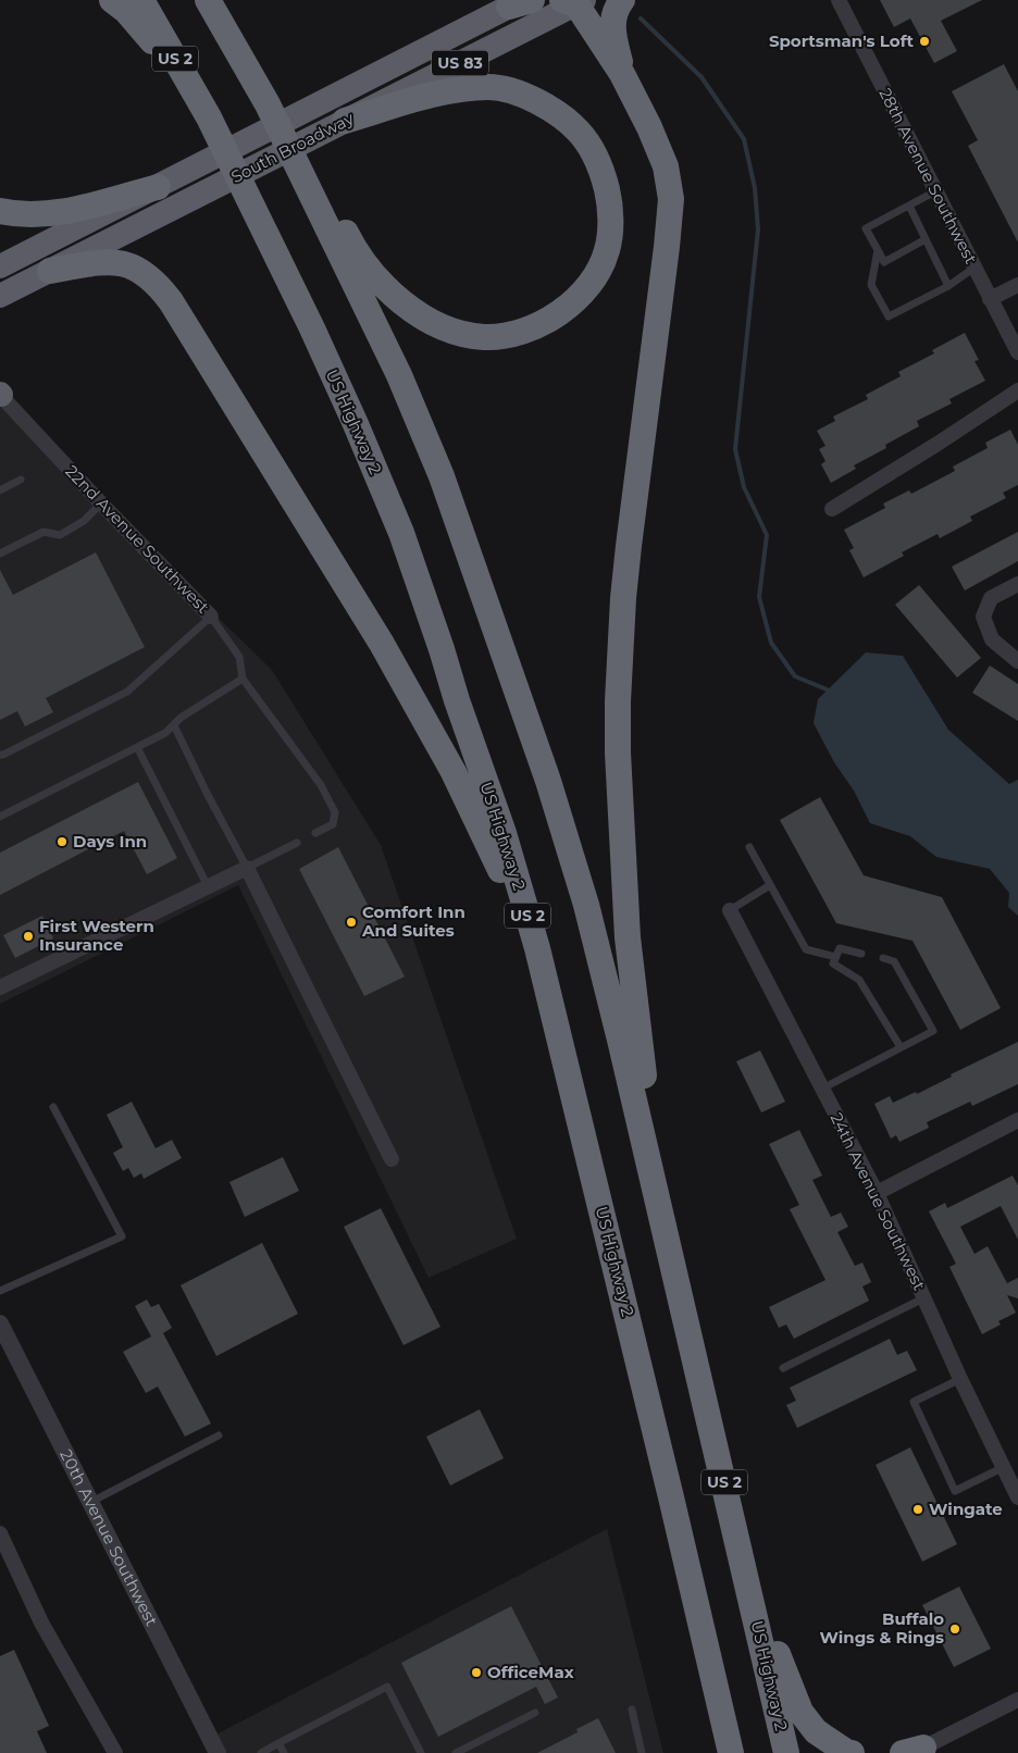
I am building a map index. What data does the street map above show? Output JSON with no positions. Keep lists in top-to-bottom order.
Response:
{
  "streets": {
    "highway": [
      "US 2",
      "US 83",
      "South Broadway",
      "US Highway 2"
    ],
    "street": [
      "28th Avenue Southwest",
      "22nd Avenue Southwest",
      "24th Avenue Southwest",
      "20th Avenue Southwest"
    ]
  },
  "places": [
    "Sportsman's Loft",
    "Days Inn",
    "Comfort Inn And Suites",
    "First Western Insurance",
    "Wingate",
    "Buffalo Wings & Rings",
    "OfficeMax"
  ]
}
